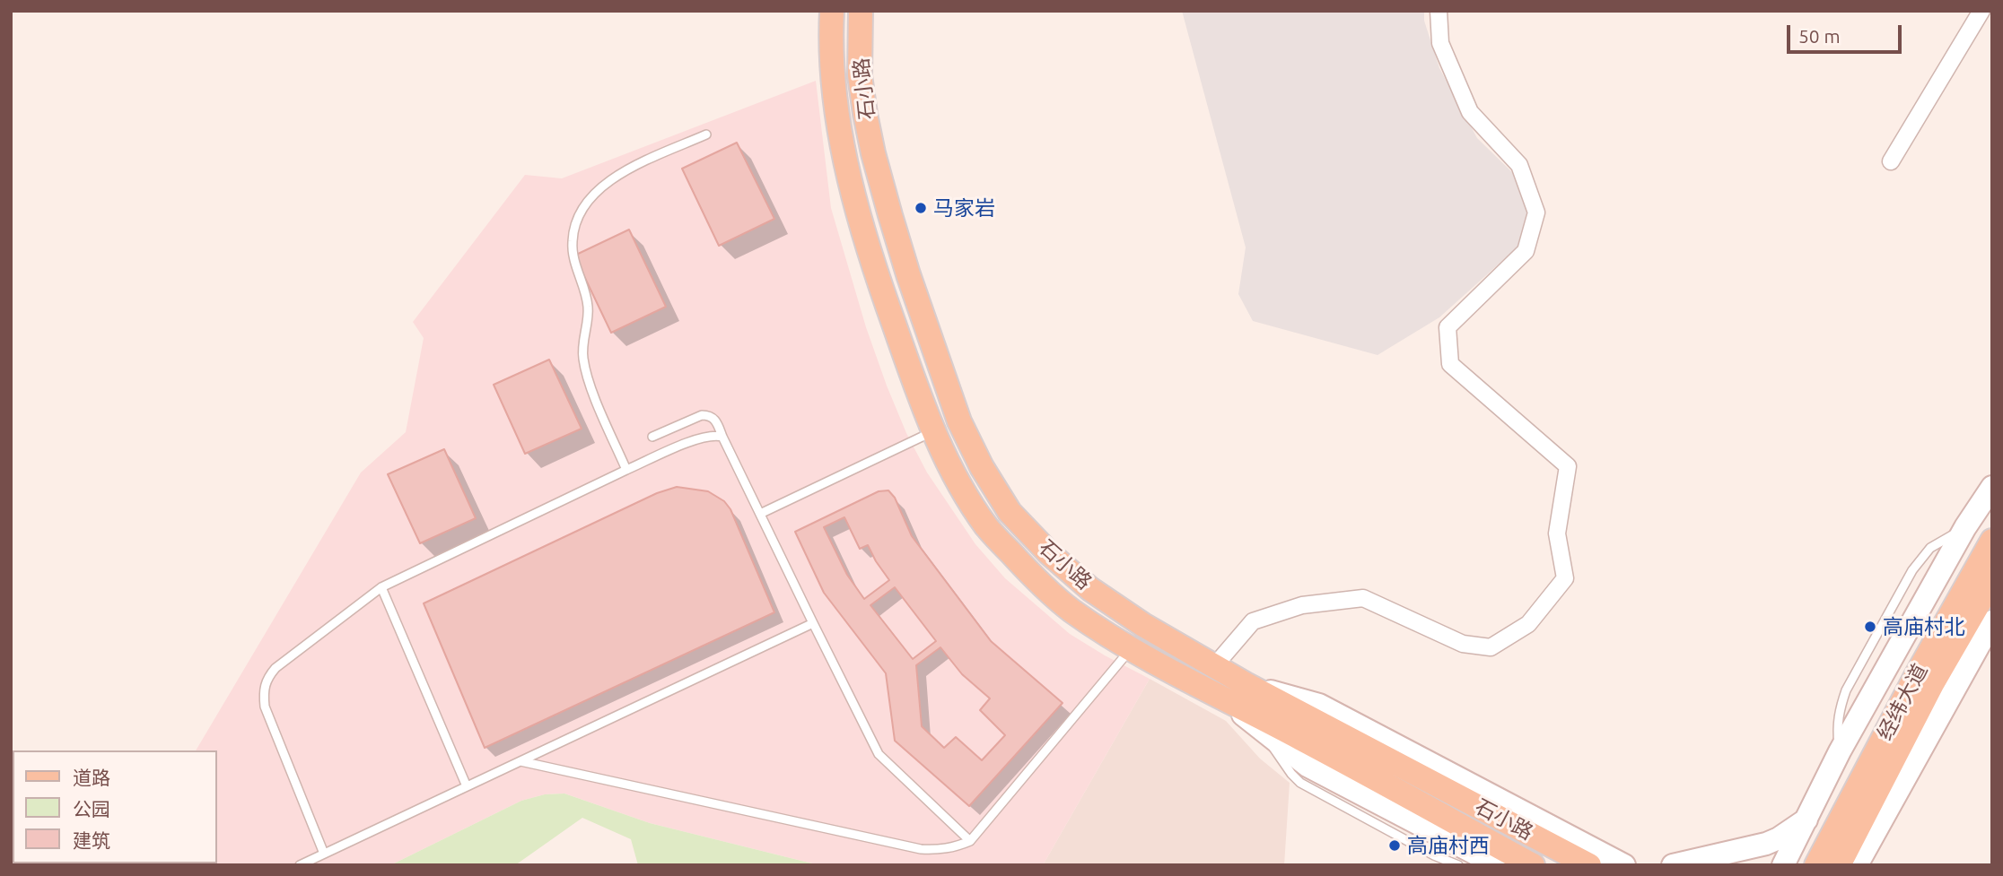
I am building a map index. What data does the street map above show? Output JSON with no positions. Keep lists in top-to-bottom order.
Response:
{
  "streets": {
    "main road": ["石小路", "经纬大道"]
  },
  "places": ["马家岩", "高庙村北", "高庙村西"],
  "legend": ["道路", "公园", "建筑"],
  "scale_bar": "50 m"
}
